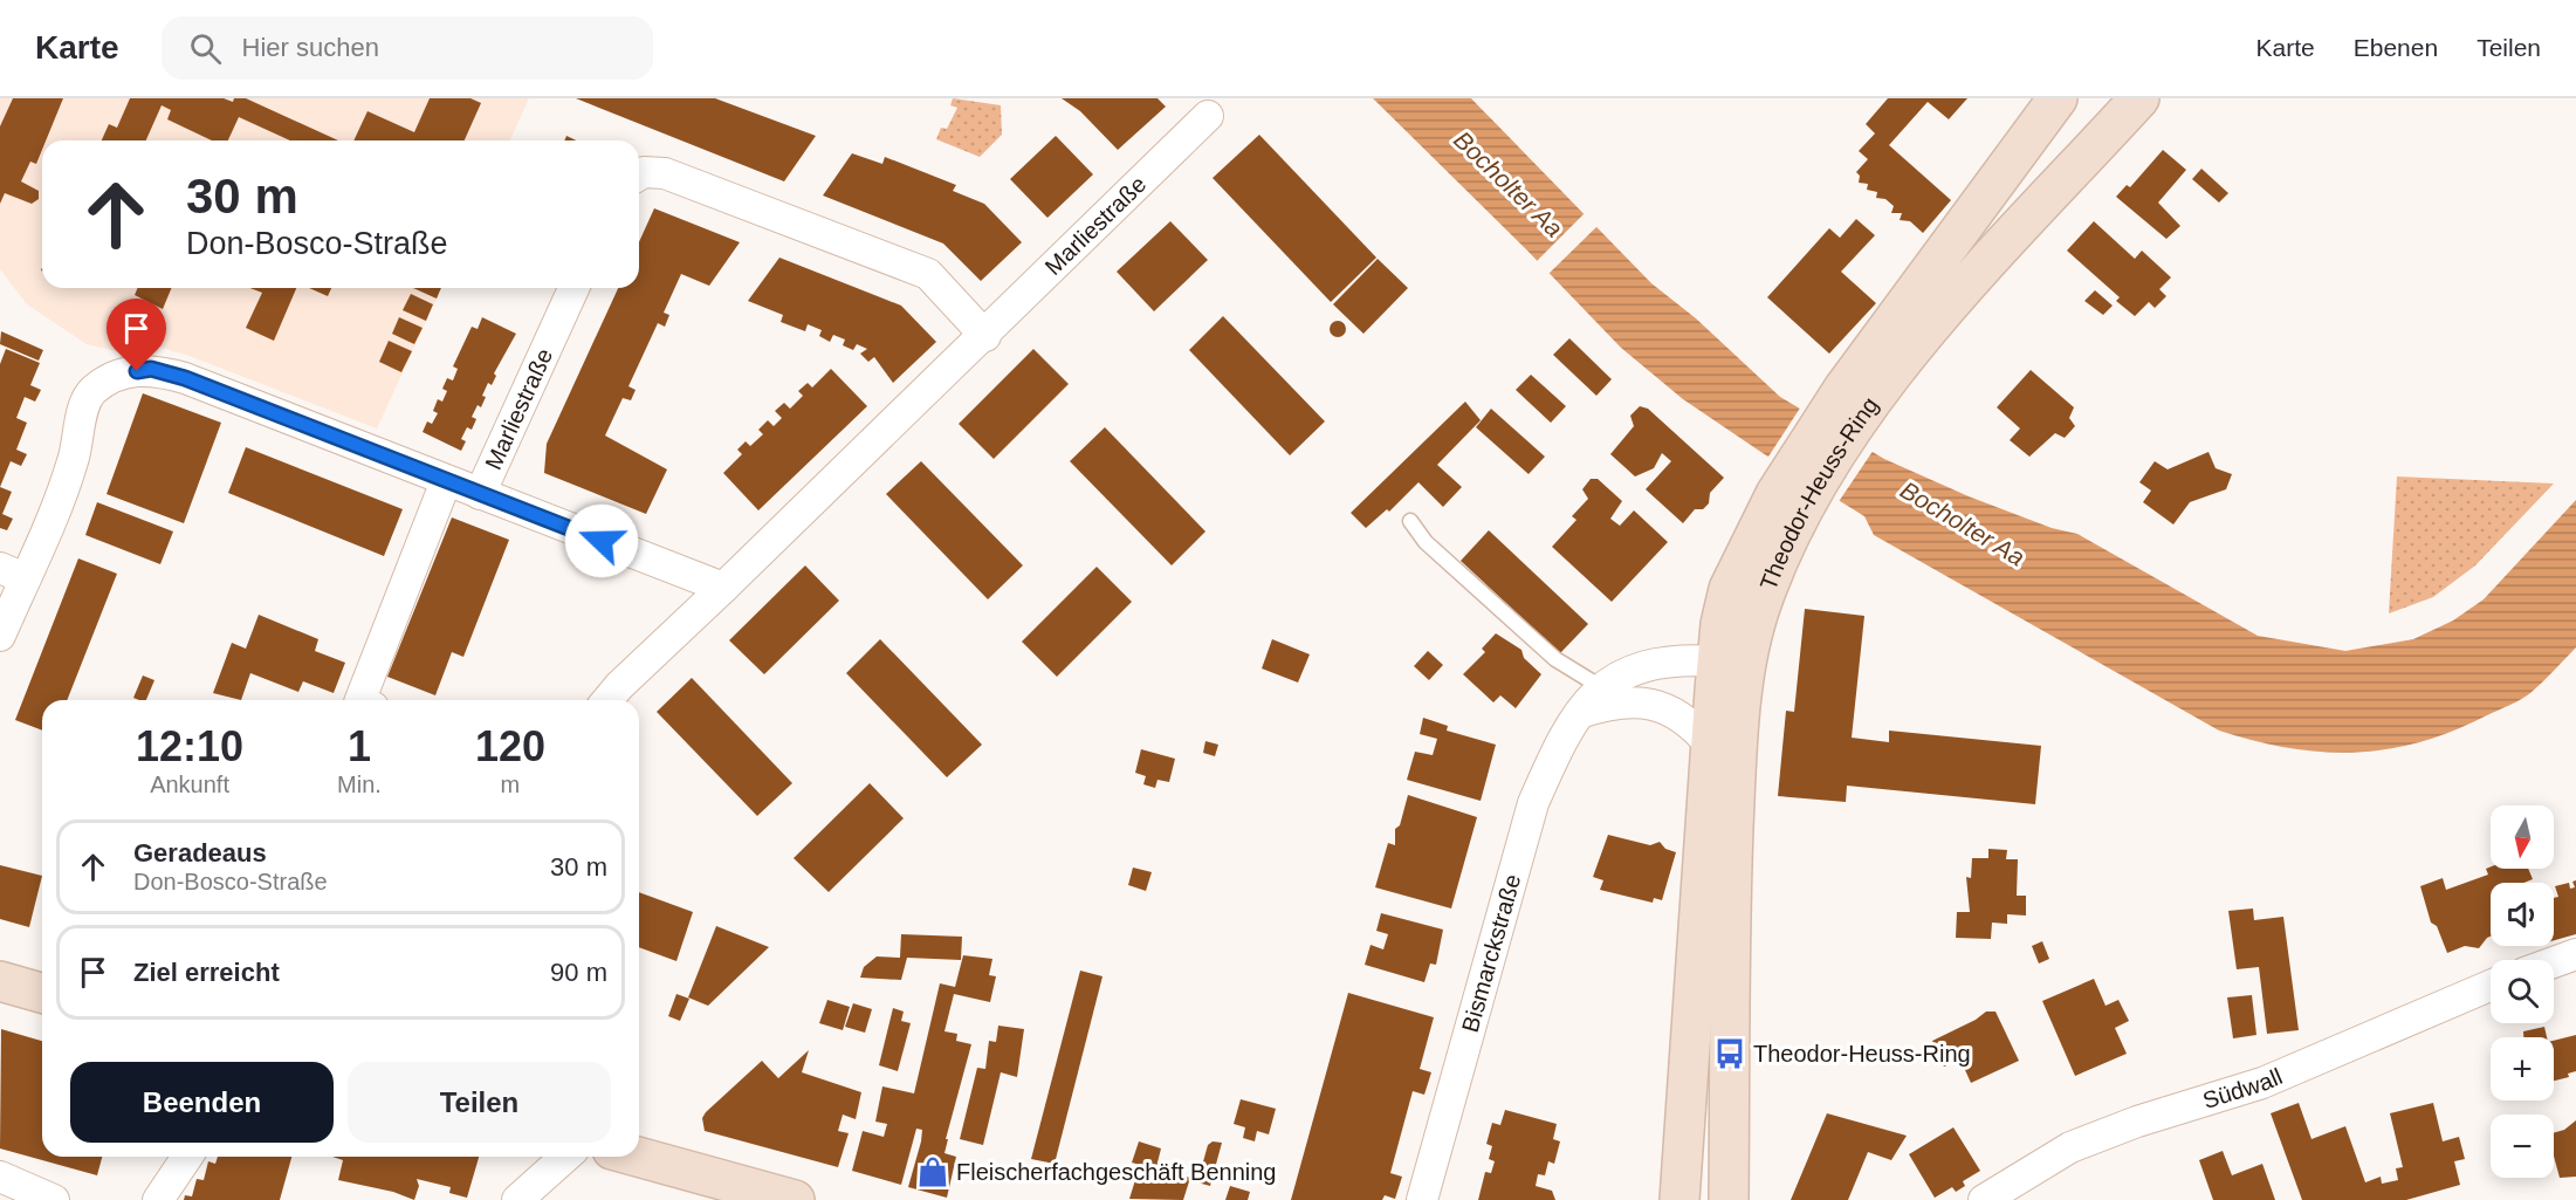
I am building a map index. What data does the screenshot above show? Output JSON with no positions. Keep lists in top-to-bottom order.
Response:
{
  "streets": {
    "main road": ["Theodor-Heuss-Ring"],
    "street": ["Marliestraße", "Bismarckstraße", "Südwall"]
  },
  "crossings": [
    ["Theodor-Heuss-Ring", "Bismarckstraße"]
  ],
  "water": ["Bocholter Aa"],
  "places": {
    "bus stop": ["Theodor-Heuss-Ring"],
    "shop": ["Fleischerfachgeschäft Benning"]
  },
  "north": "bottom",
  "page": {
    "header": "Karte",
    "search": "Hier suchen",
    "nav": ["Karte", "Ebenen", "Teilen"],
    "turn": ["30 m", "Don-Bosco-Straße"],
    "eta": [
      "12:10",
      "Ankunft",
      "1",
      "Min.",
      "120",
      "m"
    ],
    "map_buttons": ["+", "−"],
    "list": [
      {
        "name": "Geradeaus",
        "note": "Don-Bosco-Straße",
        "value": "30 m"
      },
      {
        "name": "Ziel erreicht",
        "value": "90 m"
      }
    ],
    "buttons": ["Beenden", "Teilen"]
  }
}
